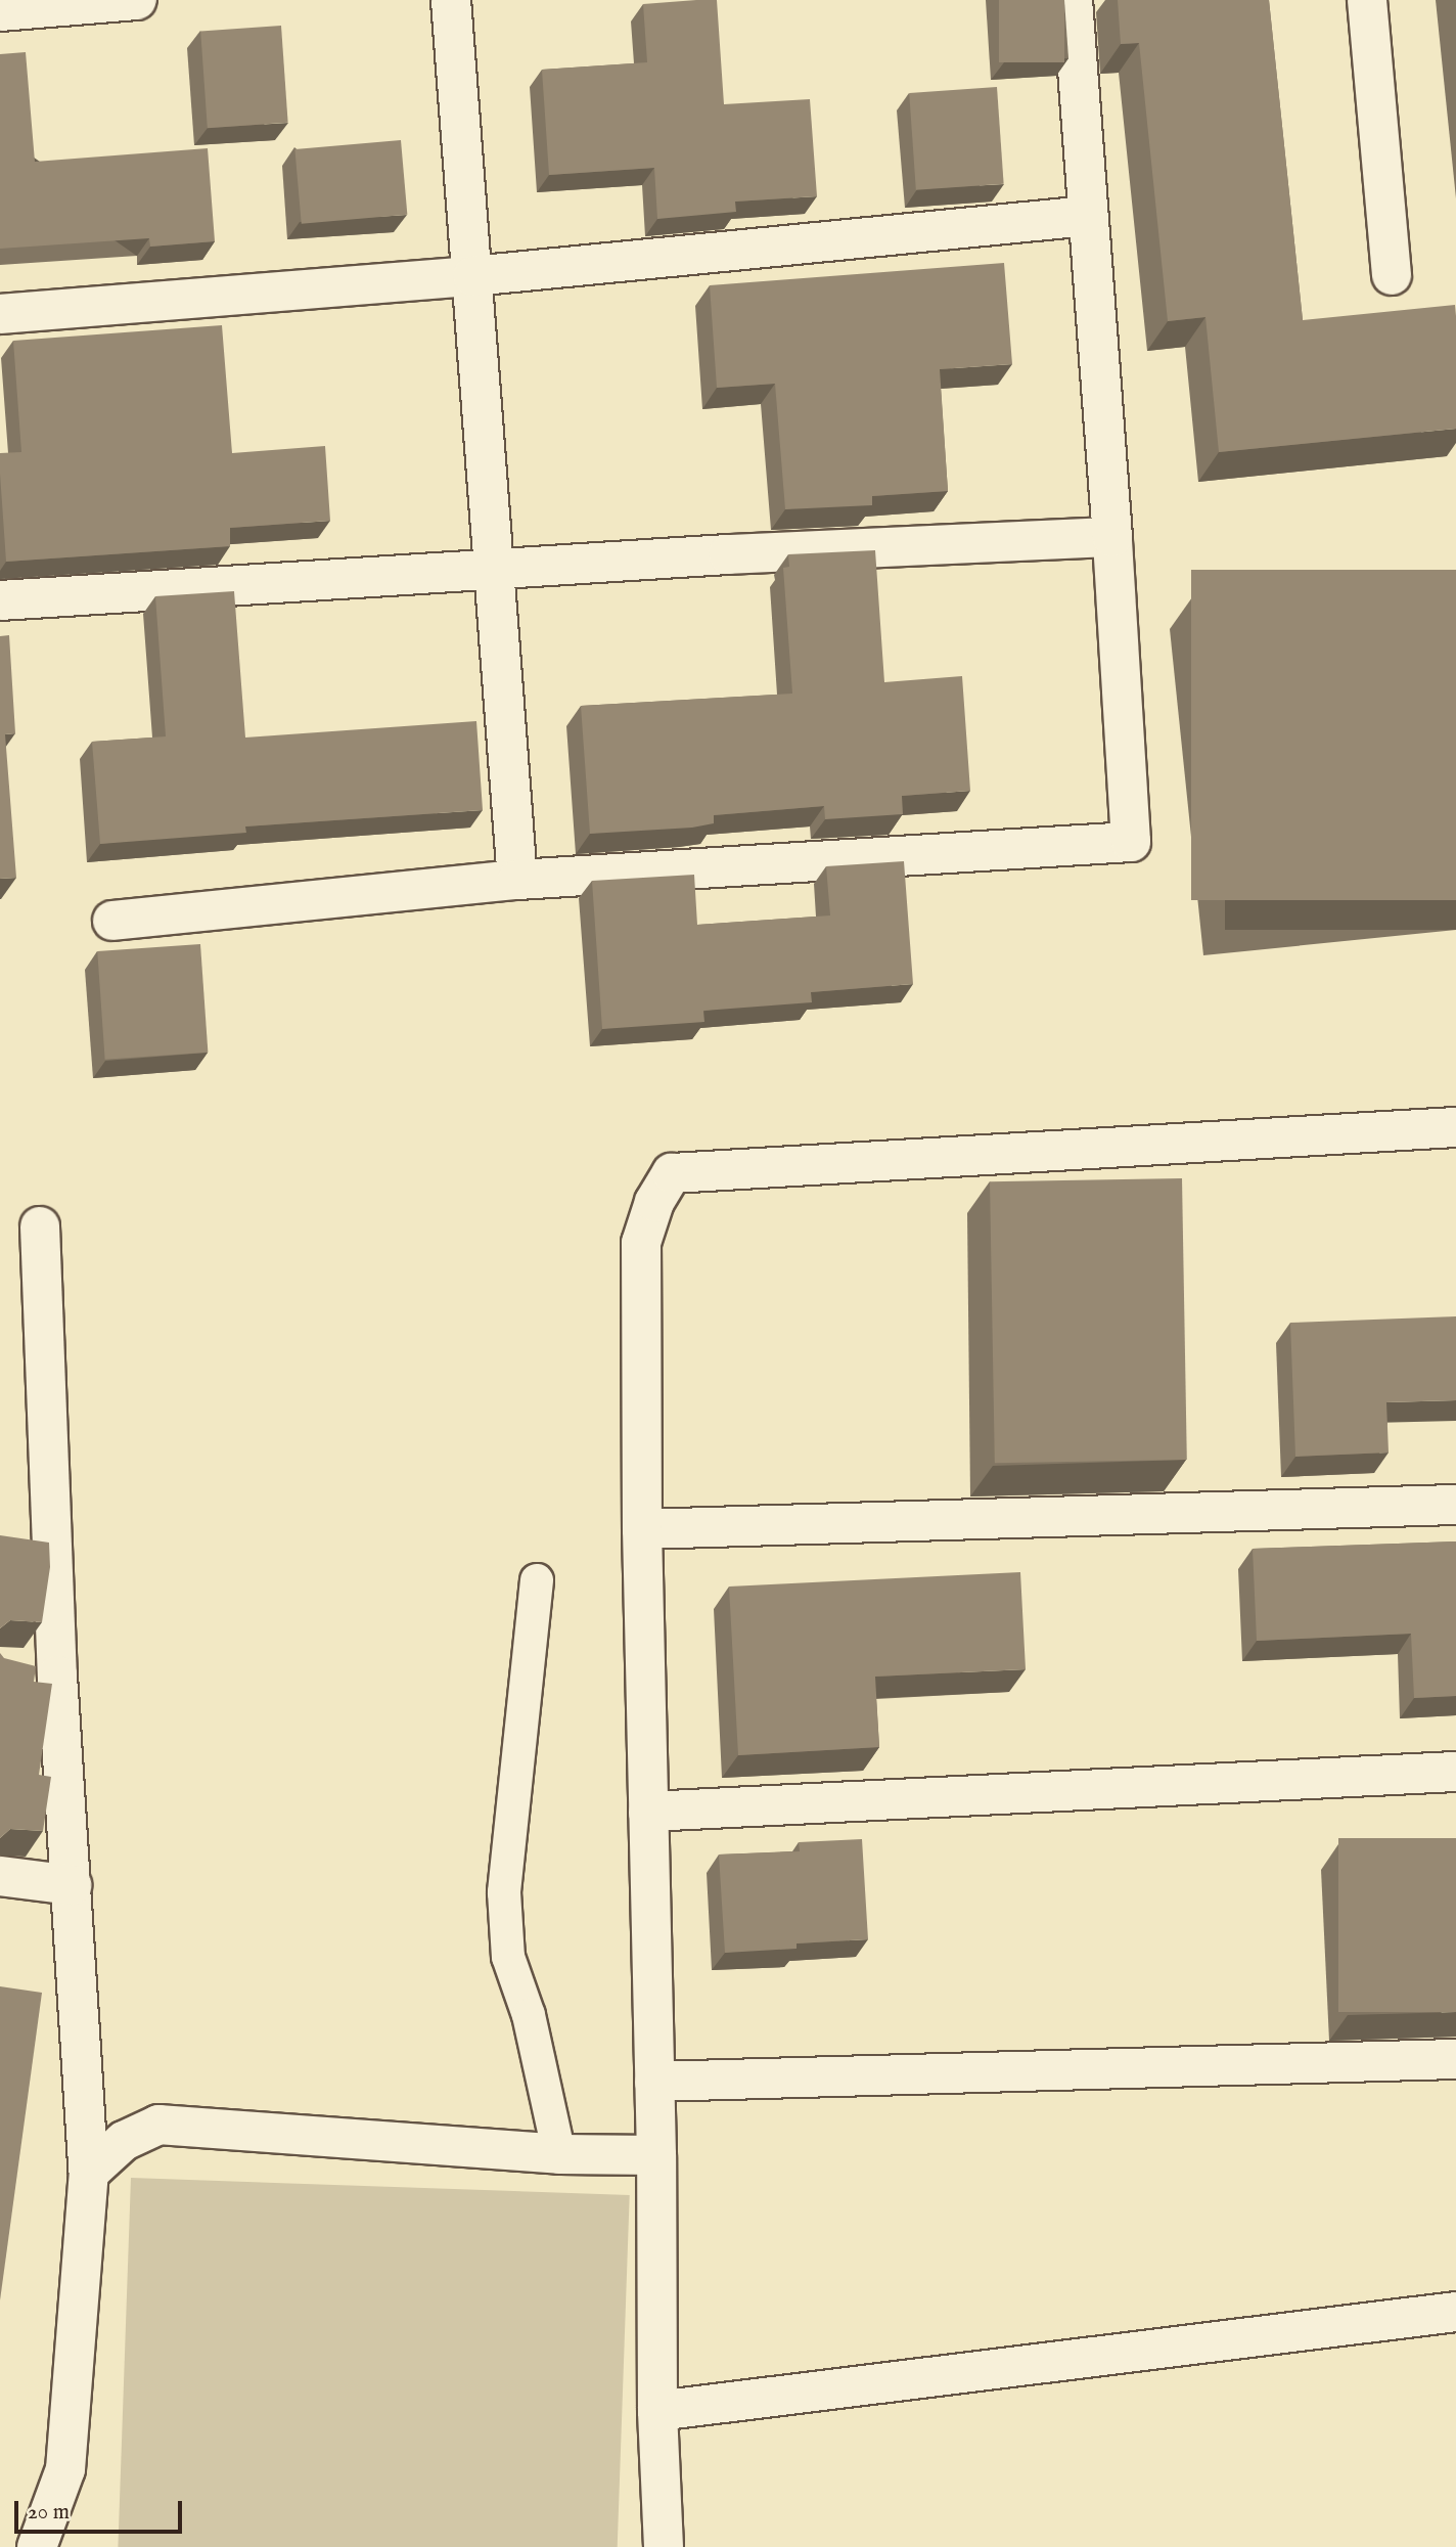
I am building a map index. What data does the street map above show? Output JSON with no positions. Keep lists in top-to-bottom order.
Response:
{
  "scale_bar": "20 m"
}
